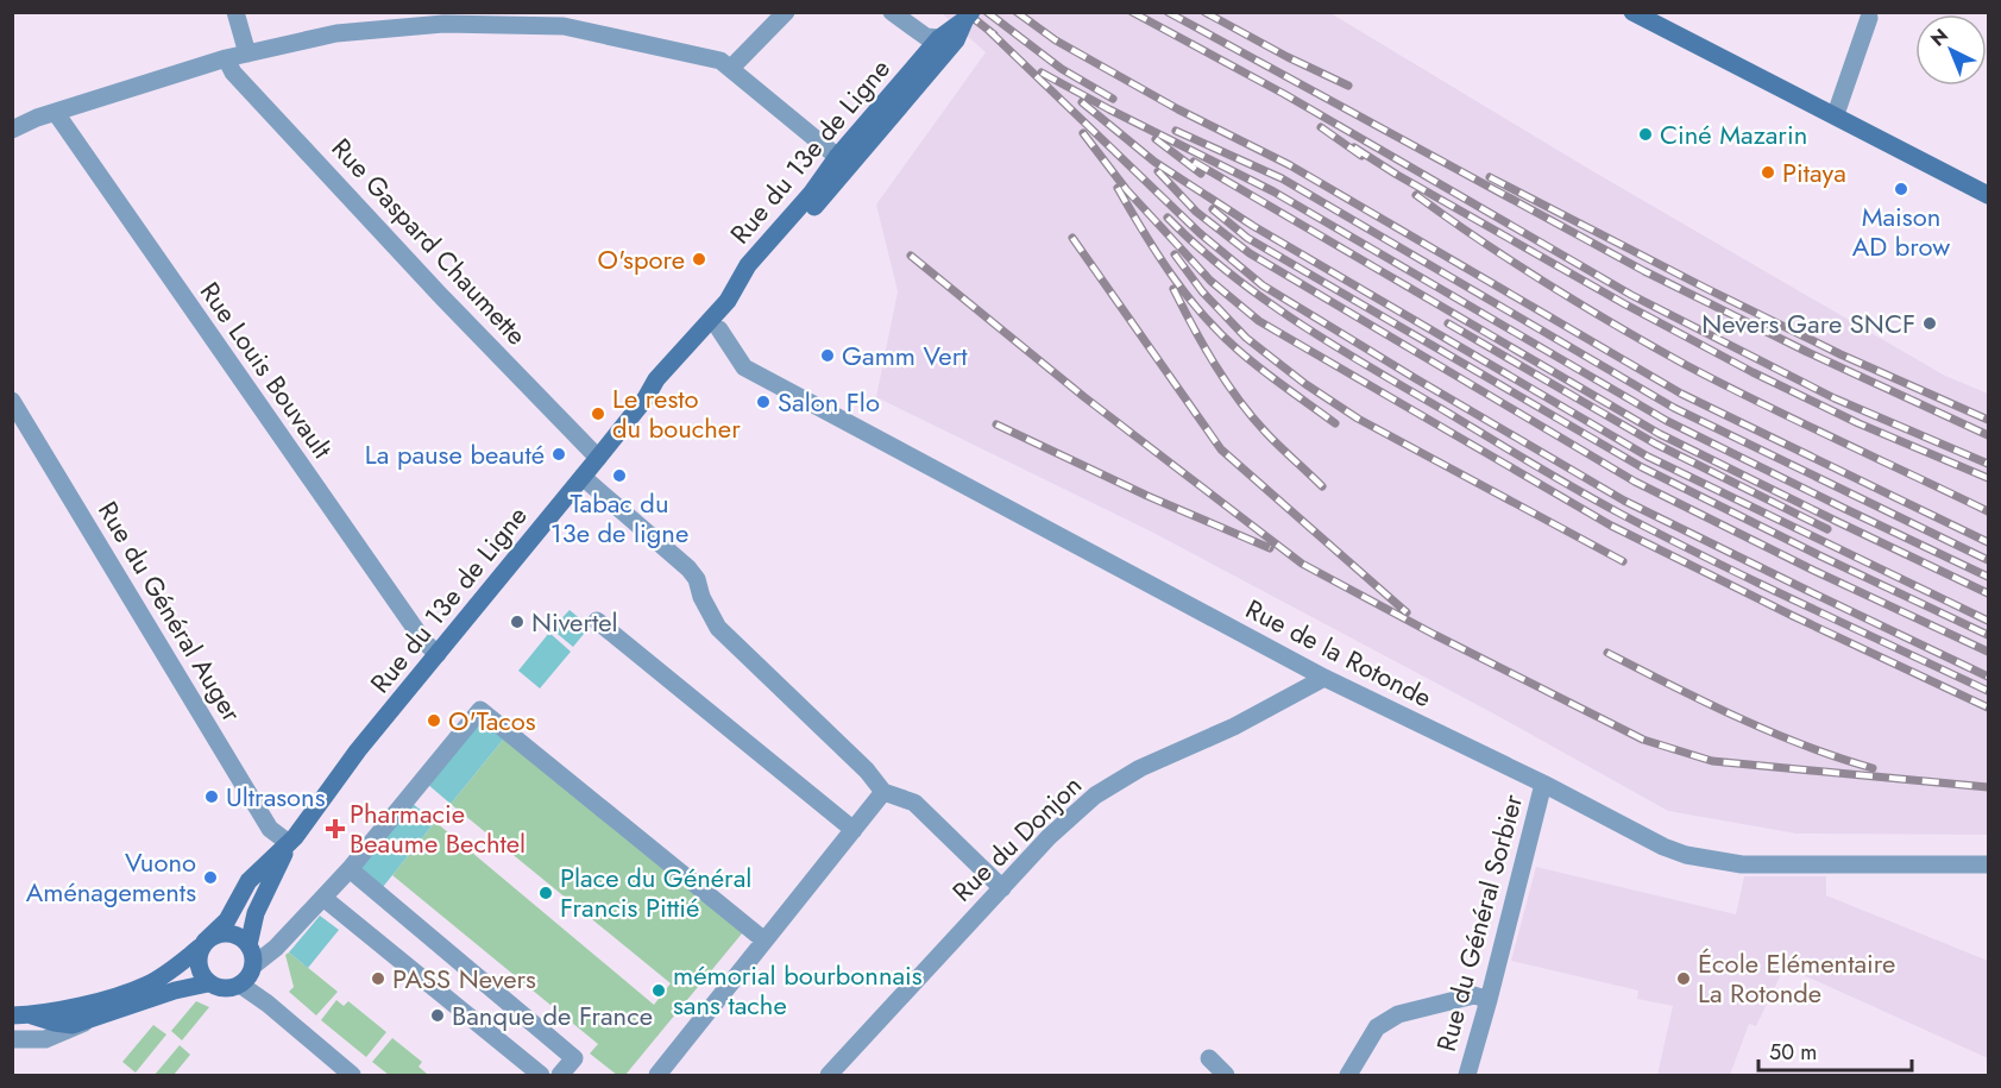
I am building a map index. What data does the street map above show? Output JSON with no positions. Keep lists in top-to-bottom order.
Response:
{
  "streets": {
    "main road": ["Rue du 13e de Ligne"],
    "street": [
      "Rue Gaspard Chaumette",
      "Rue Louis Bouvault",
      "Rue du Général Auger",
      "Rue de la Rotonde",
      "Rue du Donjon",
      "Rue du Général Sorbier"
    ]
  },
  "crossings": [
    ["Rue du 13e de Ligne", "Rue Gaspard Chaumette"],
    ["Rue du 13e de Ligne", "Rue Louis Bouvault"],
    ["Rue du 13e de Ligne", "Rue du Général Auger"],
    ["Rue du 13e de Ligne", "Rue de la Rotonde"],
    ["Rue de la Rotonde", "Rue du Donjon"],
    ["Rue de la Rotonde", "Rue du Général Sorbier"]
  ],
  "places": {
    "other": [
      "Ciné Mazarin",
      "Pitaya",
      "Maison AD brow",
      "O'spore",
      "Nevers Gare SNCF",
      "Gamm Vert",
      "Salon Flo",
      "Le resto du boucher",
      "La pause beauté",
      "Tabac du 13e de ligne",
      "Nivertel",
      "O'Tacos",
      "Ultrasons",
      "Vuono Aménagements",
      "Place du Général Francis Pittié",
      "PASS Nevers",
      "École Elémentaire La Rotonde",
      "mémorial bourbonnais sans tache",
      "Banque de France"
    ],
    "health": ["Pharmacie Beaume Bechtel"]
  },
  "scale_bar": "50 m",
  "north": "top left"
}
